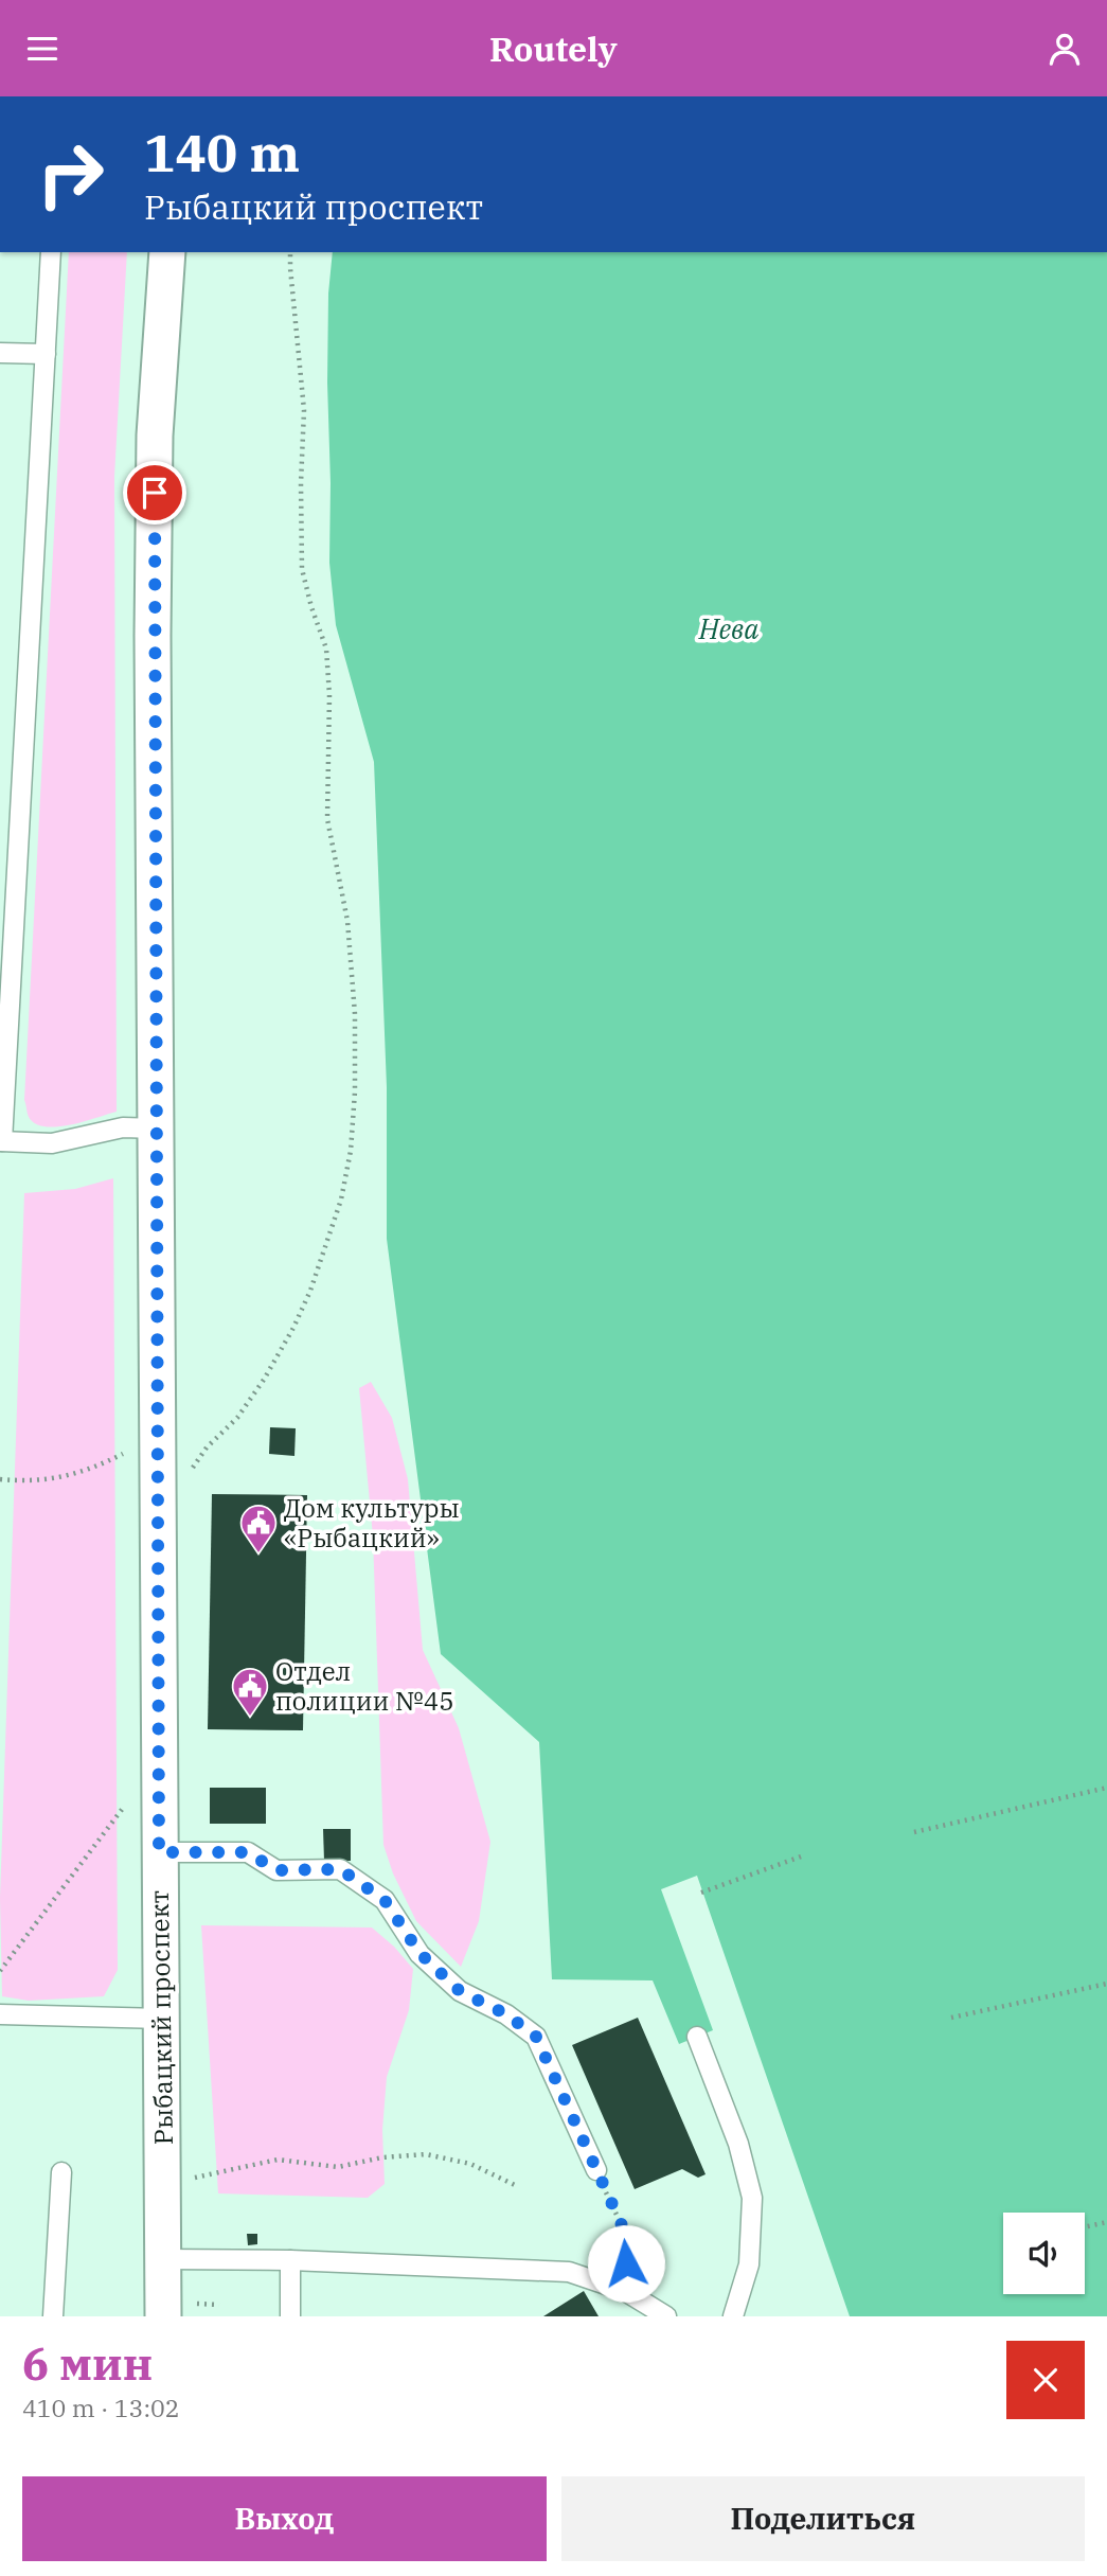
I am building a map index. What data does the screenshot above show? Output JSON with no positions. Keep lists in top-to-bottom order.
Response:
{
  "streets": {
    "street": ["Рыбацкий проспект"]
  },
  "water": ["Нева"],
  "places": {
    "public building": ["Дом культуры «Рыбацкий»", "Отдел полиции №45"]
  },
  "page": {
    "header": "Routely",
    "turn": ["140 m", "Рыбацкий проспект"],
    "heading": ["6 мин", "410 m · 13:02"],
    "buttons": ["Выход", "Поделиться"]
  }
}
